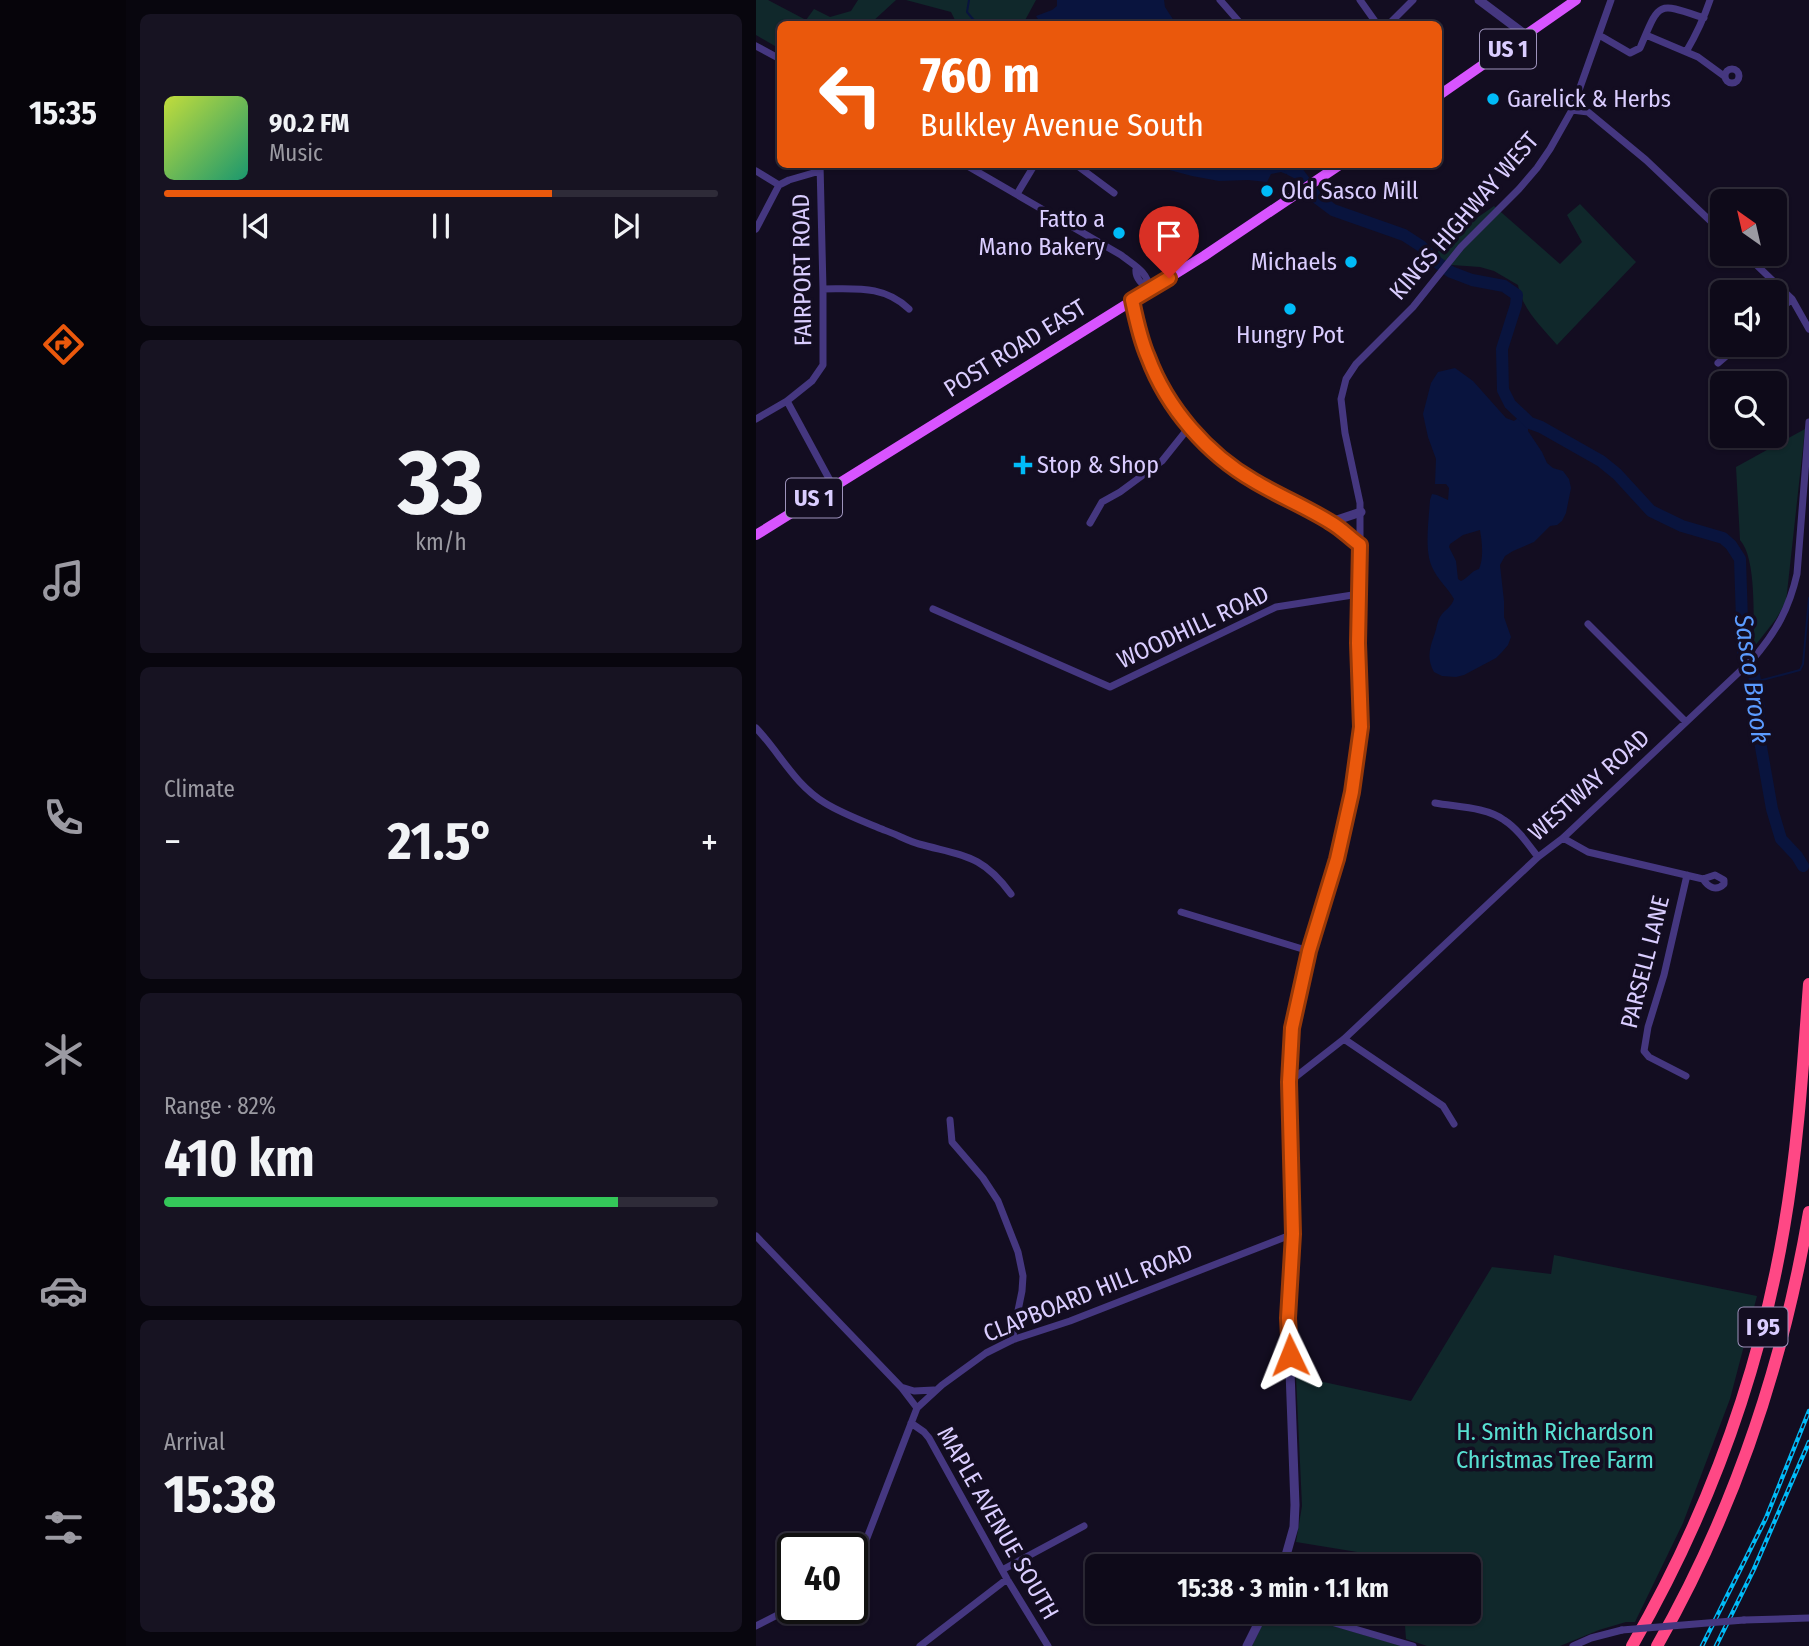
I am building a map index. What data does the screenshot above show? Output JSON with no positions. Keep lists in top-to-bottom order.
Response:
{
  "streets": {
    "highway": ["I 95"],
    "main road": ["US 1", "POST ROAD EAST"],
    "street": [
      "KINGS HIGHWAY WEST",
      "FAIRPORT ROAD",
      "WOODHILL ROAD",
      "WESTWAY ROAD",
      "PARSELL LANE",
      "CLAPBOARD HILL ROAD",
      "MAPLE AVENUE SOUTH"
    ]
  },
  "crossings": [
    ["WESTWAY ROAD", "PARSELL LANE"],
    ["CLAPBOARD HILL ROAD", "MAPLE AVENUE SOUTH"]
  ],
  "water": ["Sasco Brook"],
  "parks": ["H. Smith Richardson Christmas Tree Farm"],
  "places": {
    "other": [
      "Garelick & Herbs",
      "Old Sasco Mill",
      "Fatto a Mano Bakery",
      "Michaels",
      "Hungry Pot"
    ],
    "health": ["Stop & Shop"]
  },
  "north": "top left",
  "page": {
    "tabs": "15:35",
    "turn": ["760 m", "Bulkley Avenue South"],
    "song": ["90.2 FM", "Music"],
    "tile": [
      ["33", "km/h"],
      "Climate",
      ["Range · 82%", "410 km"],
      ["Arrival", "15:38"]
    ],
    "heat": ["−", "21.5°", "+"],
    "limit": "40",
    "trip": "15:38 · 3 min · 1.1 km"
  }
}
